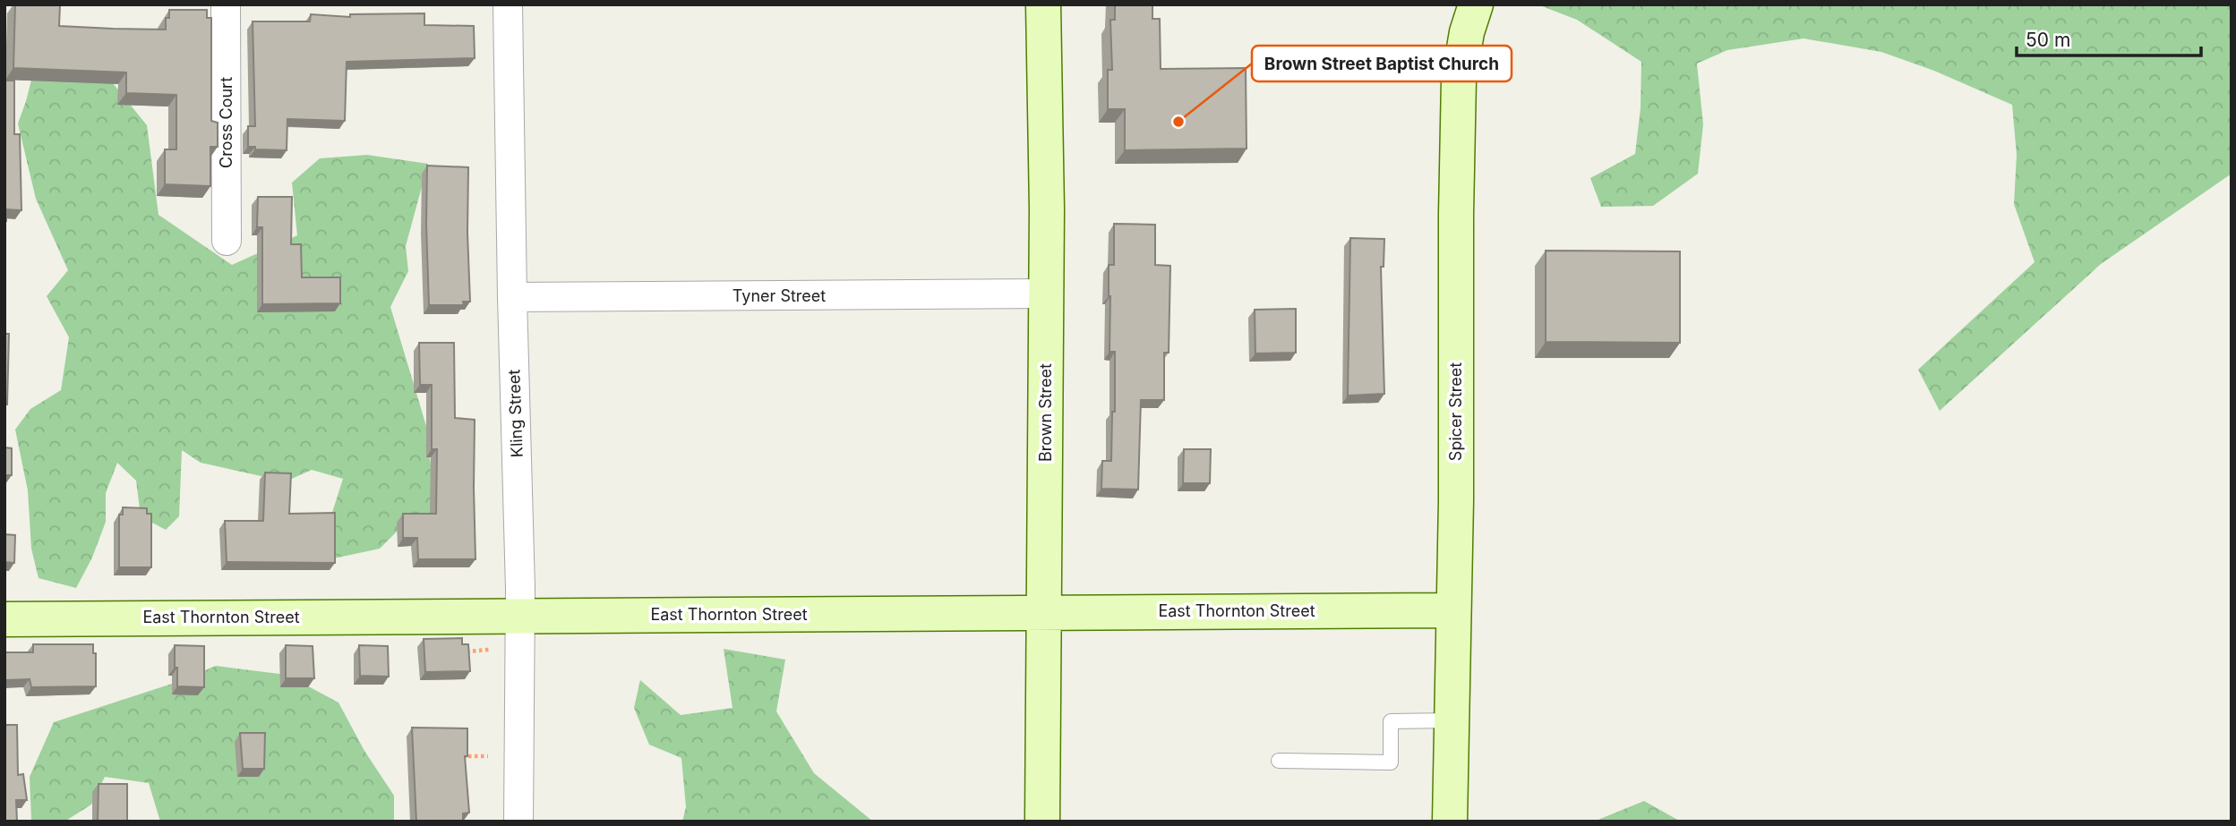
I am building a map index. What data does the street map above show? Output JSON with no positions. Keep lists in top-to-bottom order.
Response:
{
  "streets": {
    "main road": ["Spicer Street", "Brown Street", "East Thornton Street"],
    "street": ["Cross Court", "Tyner Street", "Kling Street"]
  },
  "crossings": [
    ["Tyner Street", "Brown Street"],
    ["Tyner Street", "Kling Street"],
    ["Spicer Street", "East Thornton Street"],
    ["Brown Street", "East Thornton Street"],
    ["Kling Street", "East Thornton Street"]
  ],
  "places": ["Brown Street Baptist Church"],
  "scale_bar": "50 m"
}
